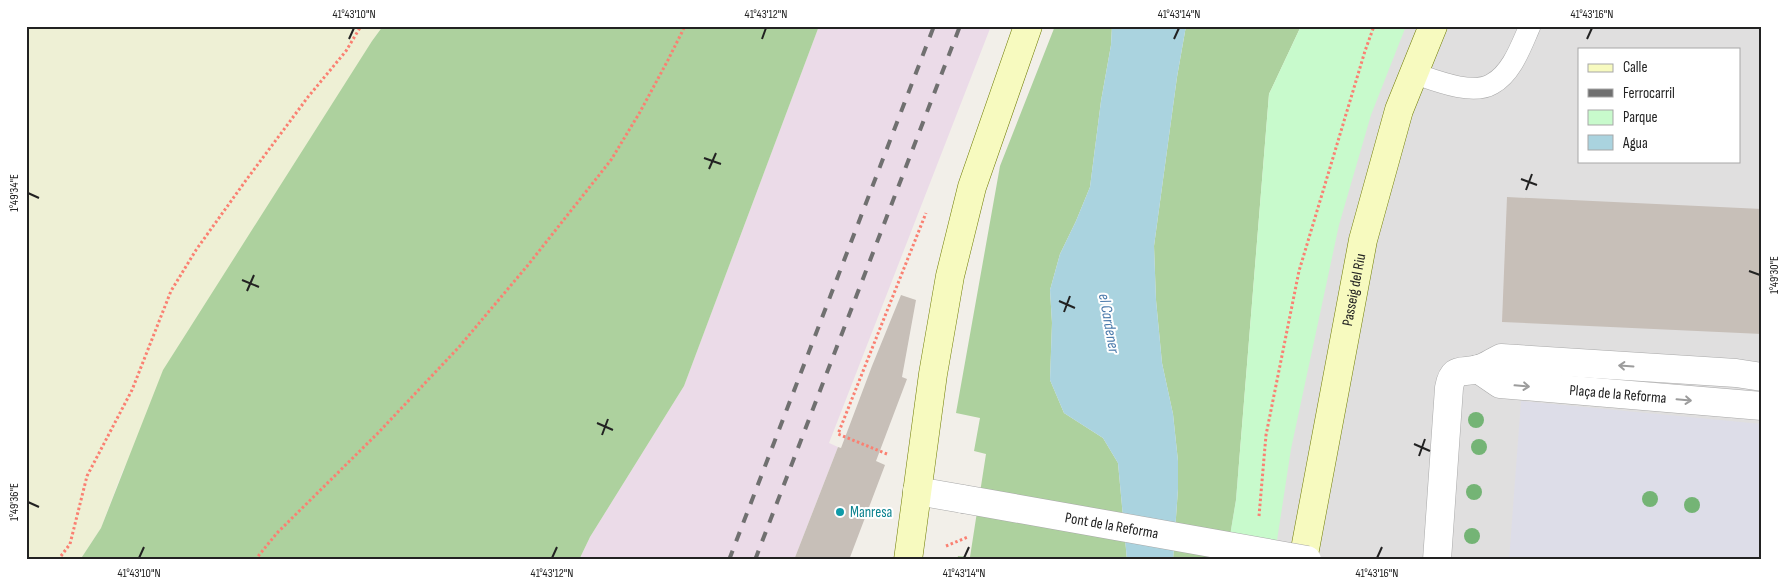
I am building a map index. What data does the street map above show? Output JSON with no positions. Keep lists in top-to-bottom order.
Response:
{
  "streets": {
    "street": ["Passeig del Riu", "Plaça de la Reforma", "Pont de la Reforma"]
  },
  "water": ["el Cardener"],
  "places": ["Manresa"],
  "legend": [
    "Calle",
    "Ferrocarril",
    "Parque",
    "Agua"
  ],
  "coordinates": [
    "41°43'10\"N",
    "41°43'12\"N",
    "41°43'14\"N",
    "41°43'16\"N",
    "1°49'34\"E",
    "1°49'30\"E",
    "1°49'36\"E"
  ]
}
